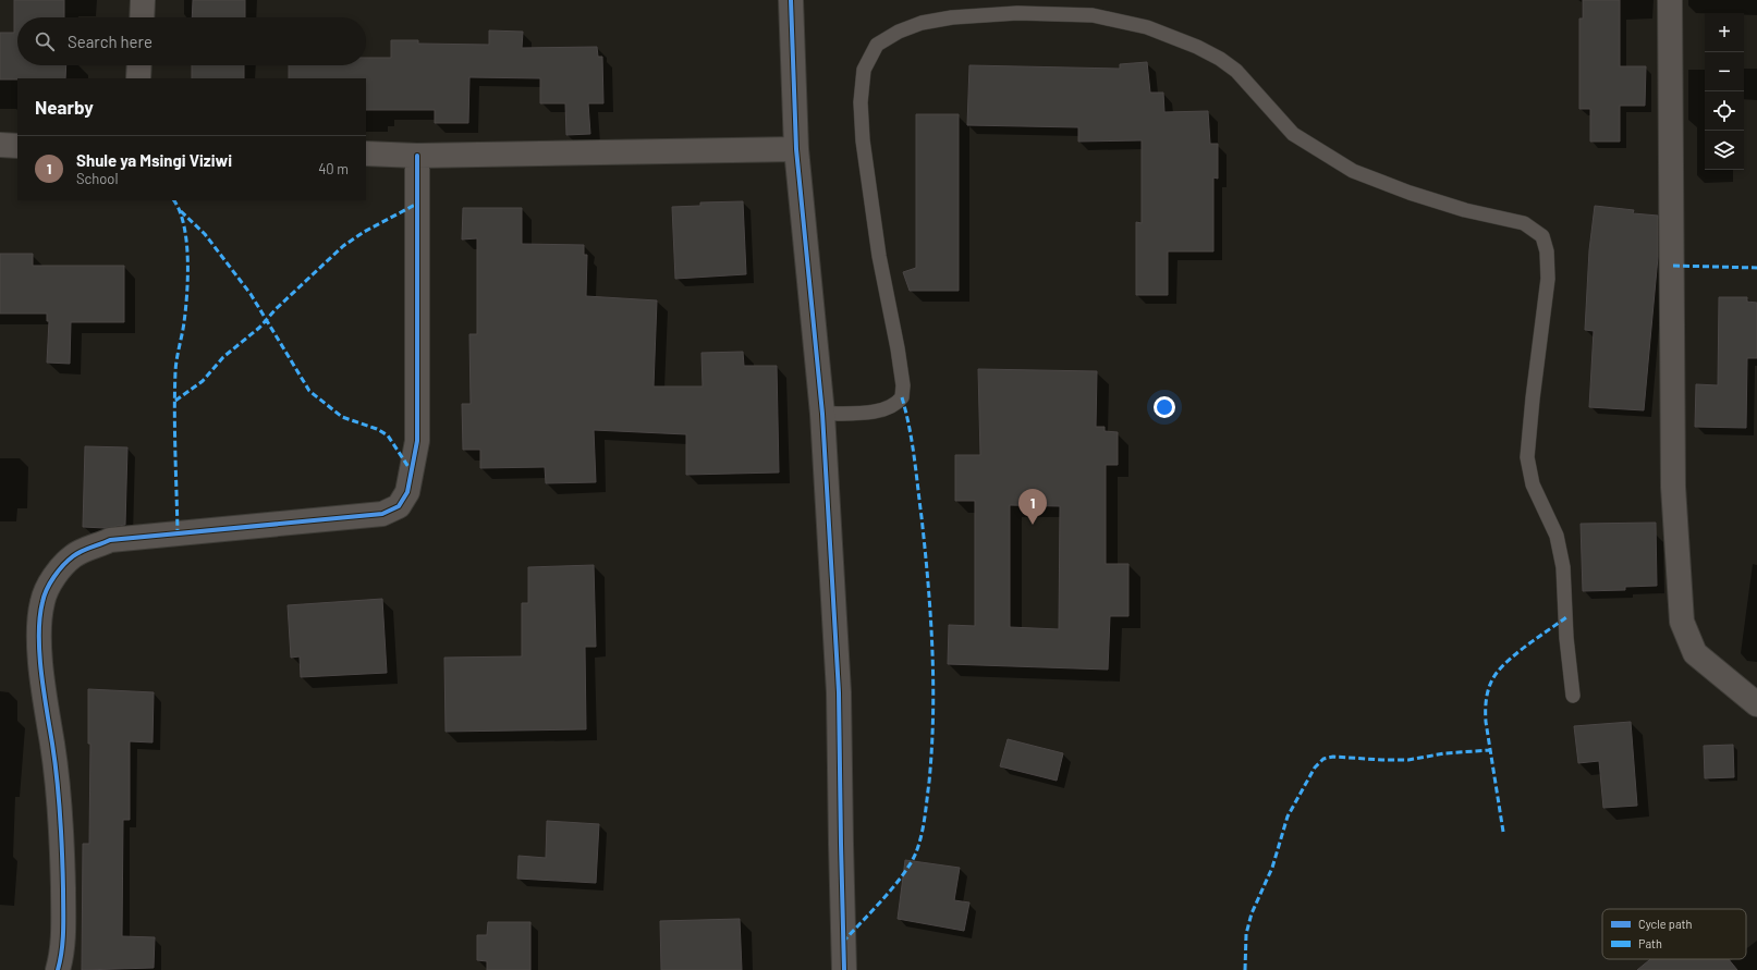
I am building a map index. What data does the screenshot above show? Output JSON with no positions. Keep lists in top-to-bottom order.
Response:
{
  "legend": ["Cycle path", "Path"],
  "page": {
    "map_buttons": ["+", "−"],
    "search": "Search here",
    "heading": "Nearby",
    "list": [
      {
        "mark": "1",
        "name": "Shule ya Msingi Viziwi",
        "note": "School",
        "value": "40 m"
      }
    ],
    "pins": "1"
  }
}
